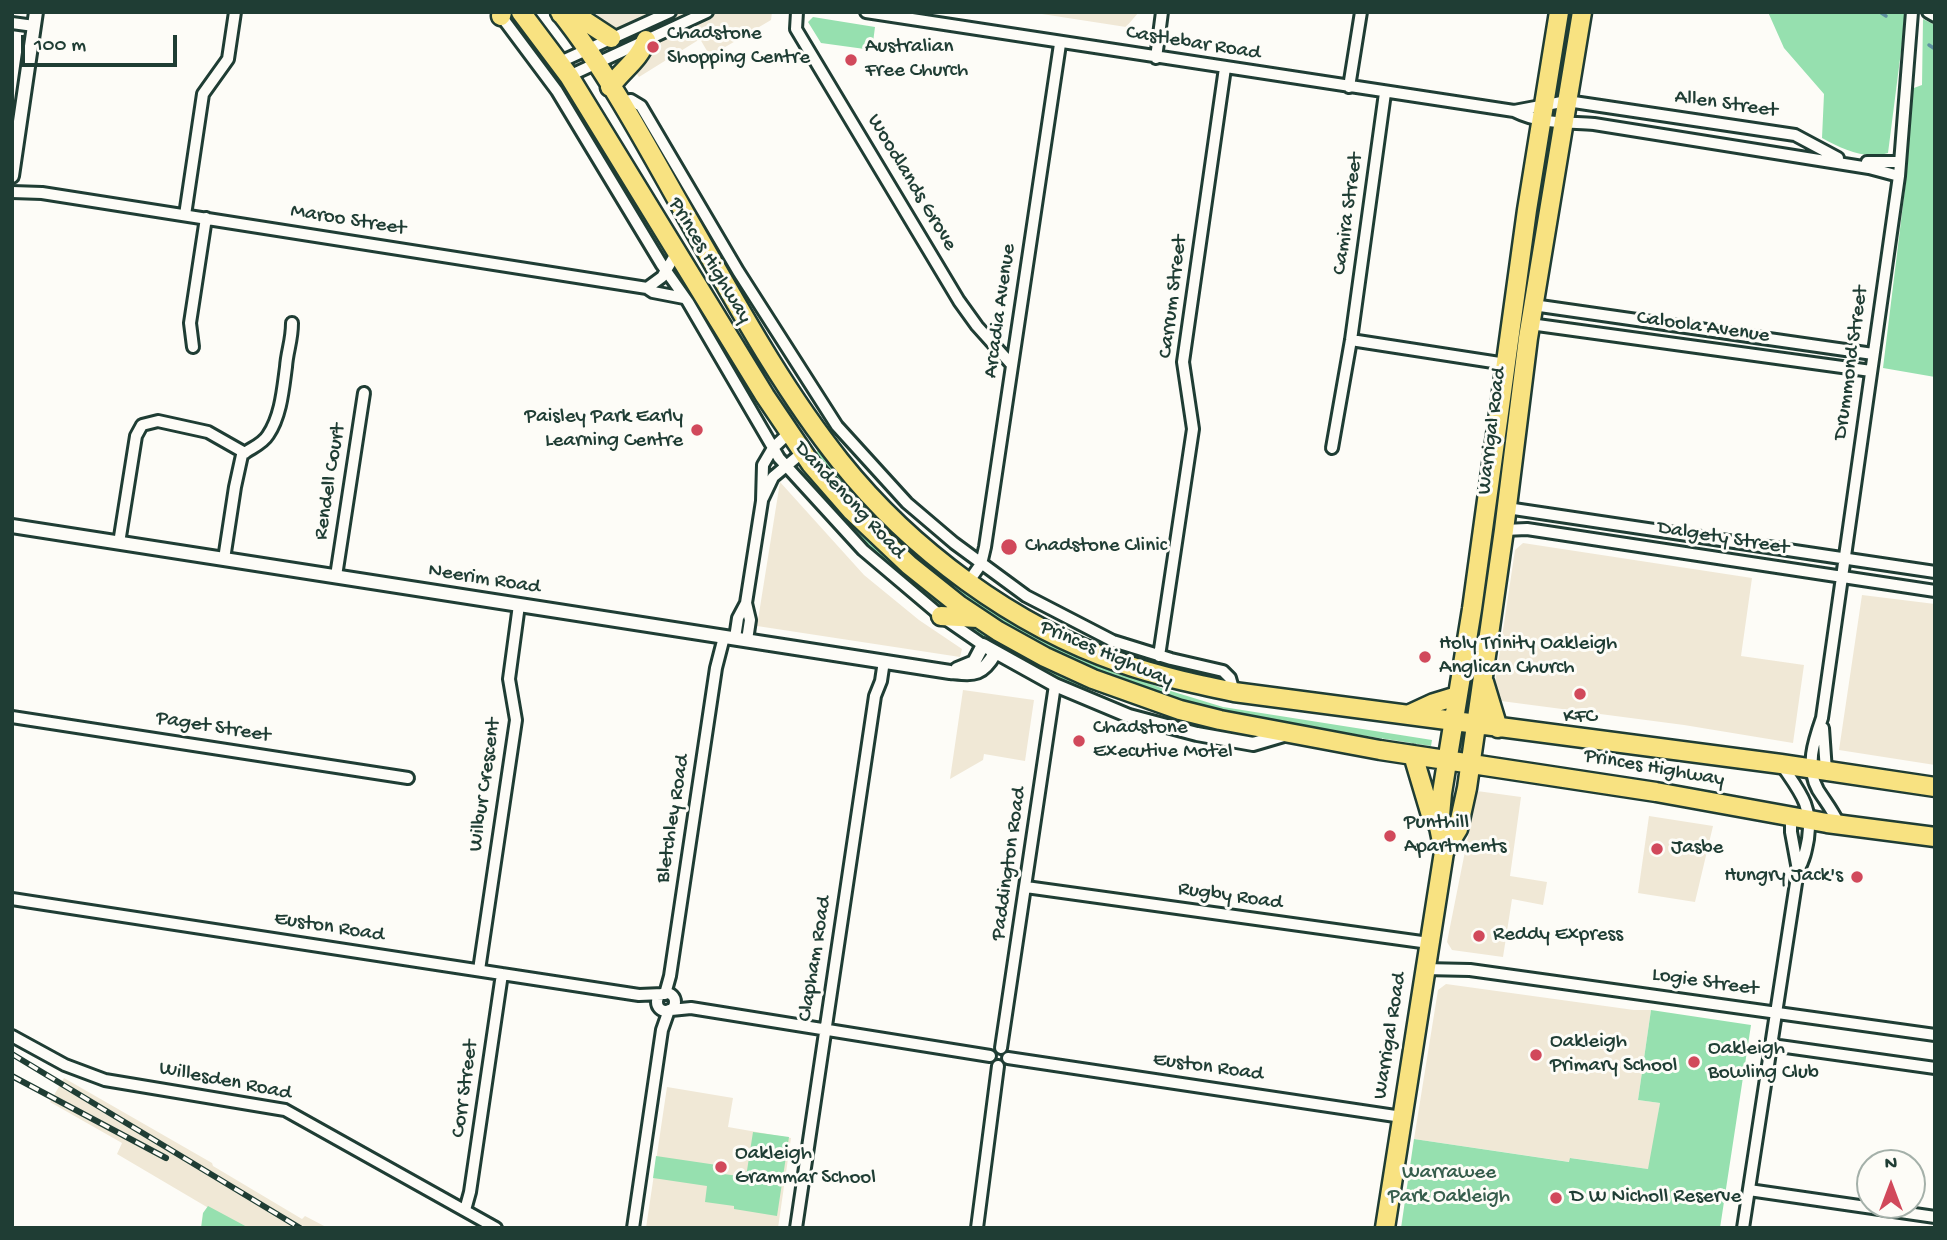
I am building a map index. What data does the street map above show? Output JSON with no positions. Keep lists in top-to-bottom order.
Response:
{
  "streets": {
    "highway": ["Princes Highway", "Warrigal Road"],
    "street": [
      "Castlebar Road",
      "Allen Street",
      "Woodlands Grove",
      "Camira Street",
      "Maroo Street",
      "Carrum Street",
      "Arcadia Avenue",
      "Caloola Avenue",
      "Drummond Street",
      "Rendell Court",
      "Dandenong Road",
      "Dalgety Street",
      "Neerim Road",
      "Paget Street",
      "Wilbur Crescent",
      "Bletchley Road",
      "Paddington Road",
      "Rugby Road",
      "Euston Road",
      "Clapham Road",
      "Logie Street",
      "Willesden Road",
      "Corr Street"
    ]
  },
  "crossings": [
    ["Castlebar Road", "Allen Street"],
    ["Castlebar Road", "Camira Street"],
    ["Castlebar Road", "Carrum Street"],
    ["Castlebar Road", "Arcadia Avenue"],
    ["Castlebar Road", "Warrigal Road"],
    ["Allen Street", "Drummond Street"],
    ["Allen Street", "Warrigal Road"],
    ["Woodlands Grove", "Arcadia Avenue"],
    ["Maroo Street", "Dandenong Road"],
    ["Princes Highway", "Arcadia Avenue"],
    ["Princes Highway", "Drummond Street"],
    ["Princes Highway", "Warrigal Road"],
    ["Princes Highway", "Dandenong Road"],
    ["Carrum Street", "Dandenong Road"],
    ["Arcadia Avenue", "Dandenong Road"],
    ["Caloola Avenue", "Drummond Street"],
    ["Caloola Avenue", "Warrigal Road"],
    ["Drummond Street", "Dalgety Street"],
    ["Warrigal Road", "Dalgety Street"],
    ["Warrigal Road", "Rugby Road"],
    ["Warrigal Road", "Euston Road"],
    ["Warrigal Road", "Logie Street"],
    ["Rendell Court", "Neerim Road"],
    ["Dandenong Road", "Neerim Road"],
    ["Dandenong Road", "Bletchley Road"],
    ["Dandenong Road", "Paddington Road"],
    ["Neerim Road", "Wilbur Crescent"],
    ["Neerim Road", "Bletchley Road"],
    ["Neerim Road", "Clapham Road"],
    ["Wilbur Crescent", "Euston Road"],
    ["Bletchley Road", "Euston Road"],
    ["Paddington Road", "Rugby Road"],
    ["Paddington Road", "Euston Road"],
    ["Rugby Road", "Logie Street"],
    ["Euston Road", "Corr Street"],
    ["Willesden Road", "Corr Street"]
  ],
  "parks": ["Warrawee Park Oakleigh"],
  "places": [
    "Chadstone Shopping Centre",
    "Australian Free Church",
    "Paisley Park Early Learning Centre",
    "Chadstone Clinic",
    "Holy Trinity Oakleigh Anglican Church",
    "KFC",
    "Chadstone Executive Motel",
    "Punthill Apartments",
    "Jasbe",
    "Hungry Jack's",
    "Reddy Express",
    "Oakleigh Primary School",
    "Oakleigh Bowling Club",
    "Oakleigh Grammar School",
    "D W Nicholl Reserve"
  ],
  "scale_bar": "100 m",
  "north": "top"
}
